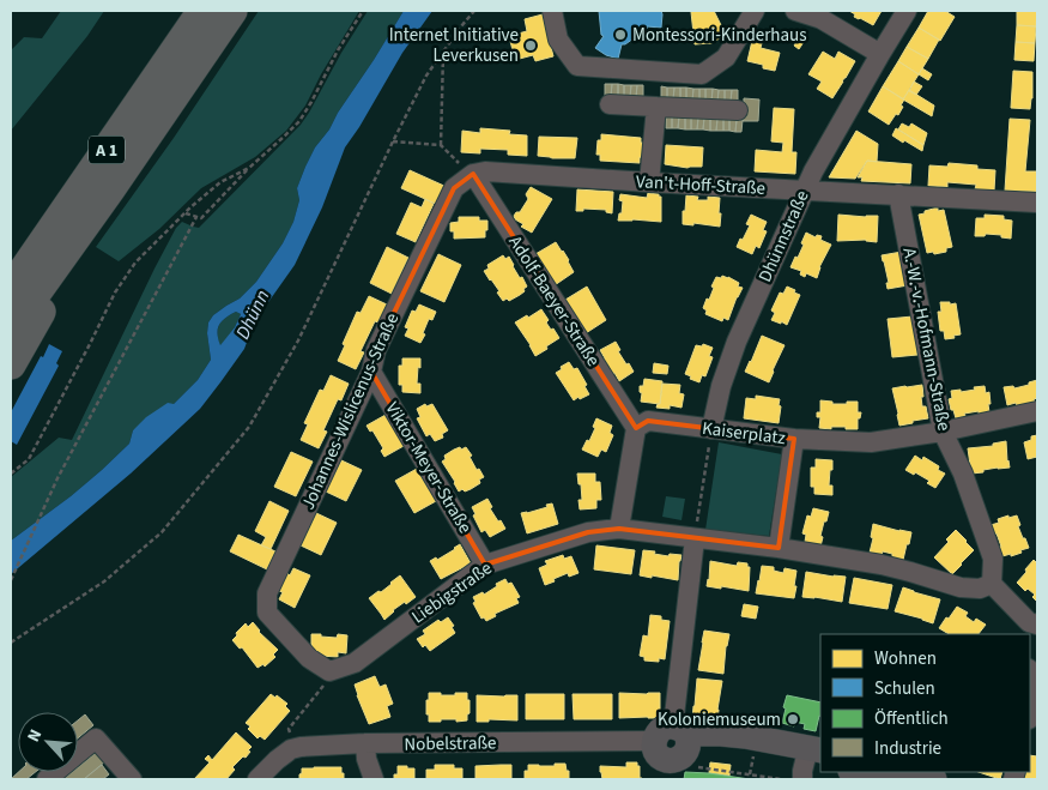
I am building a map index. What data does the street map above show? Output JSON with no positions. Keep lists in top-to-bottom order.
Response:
{
  "streets": {
    "highway": ["A 1"],
    "main road": ["Nobelstraße"],
    "street": [
      "Van't-Hoff-Straße",
      "Dhünnstraße",
      "Adolf-Baeyer-Straße",
      "A.-W.-v.-Hofmann-Straße",
      "Johannes-Wislicenus-Straße",
      "Kaiserplatz",
      "Viktor-Meyer-Straße",
      "Liebigstraße"
    ]
  },
  "crossings": [
    ["Van't-Hoff-Straße", "Dhünnstraße"],
    ["Van't-Hoff-Straße", "Adolf-Baeyer-Straße"],
    ["Van't-Hoff-Straße", "A.-W.-v.-Hofmann-Straße"],
    ["Van't-Hoff-Straße", "Johannes-Wislicenus-Straße"],
    ["Dhünnstraße", "Kaiserplatz"],
    ["Adolf-Baeyer-Straße", "Johannes-Wislicenus-Straße"],
    ["Adolf-Baeyer-Straße", "Kaiserplatz"],
    ["Johannes-Wislicenus-Straße", "Viktor-Meyer-Straße"],
    ["Johannes-Wislicenus-Straße", "Liebigstraße"],
    ["Viktor-Meyer-Straße", "Liebigstraße"]
  ],
  "water": ["Dhünn"],
  "places": ["Montessori-Kinderhaus", "Internet Initiative Leverkusen", "Koloniemuseum"],
  "legend": [
    "Wohnen",
    "Schulen",
    "Öffentlich",
    "Industrie"
  ],
  "north": "top left"
}
